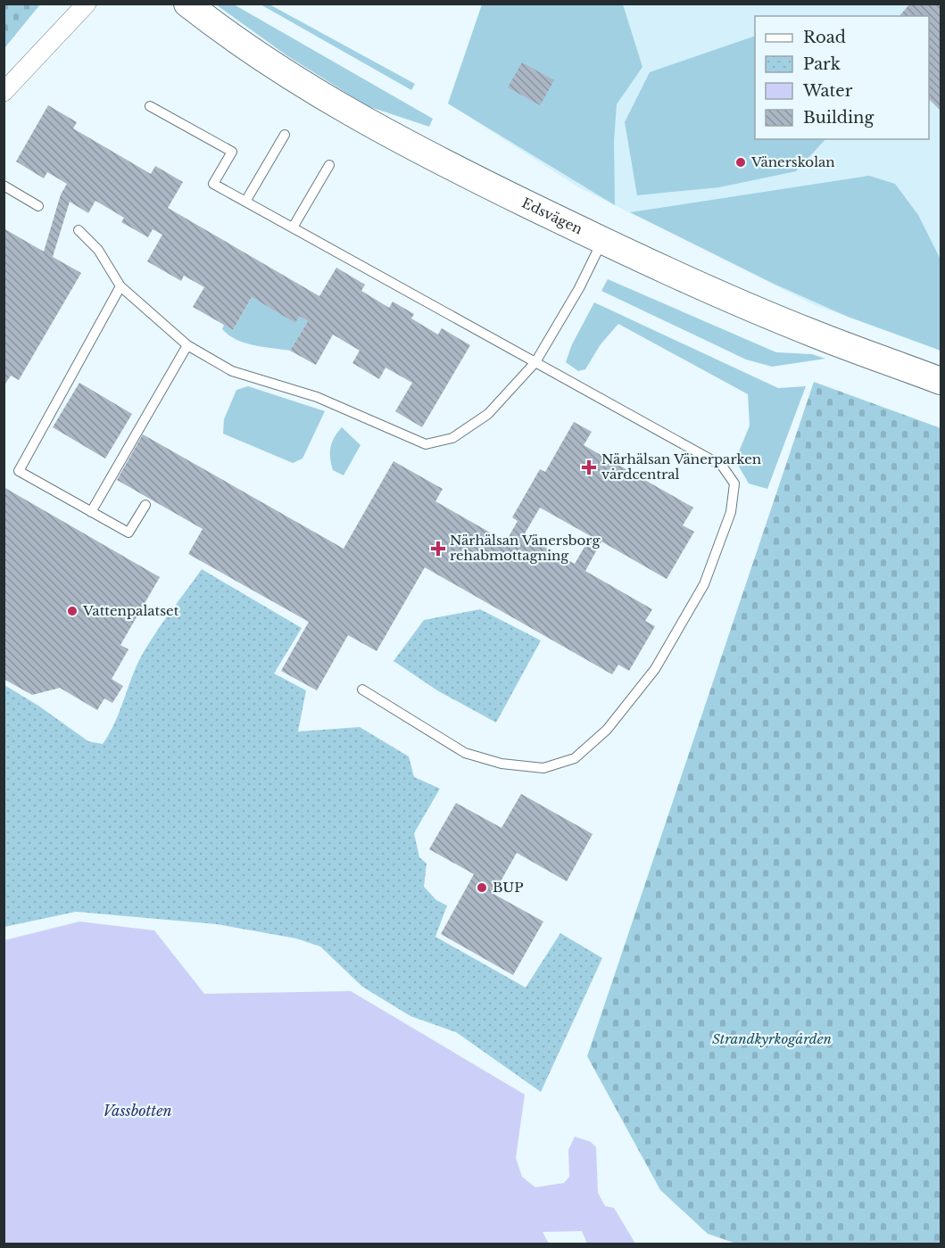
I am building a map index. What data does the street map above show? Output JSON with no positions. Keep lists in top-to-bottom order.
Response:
{
  "streets": {
    "main road": ["Edsvägen"]
  },
  "water": ["Vassbotten"],
  "parks": ["Strandkyrkogården"],
  "places": {
    "other": ["Vänerskolan", "Vattenpalatset", "BUP"],
    "health": ["Närhälsan Vänerparken vårdcentral", "Närhälsan Vänersborg rehabmottagning"]
  },
  "legend": [
    "Road",
    "Park",
    "Water",
    "Building"
  ]
}
